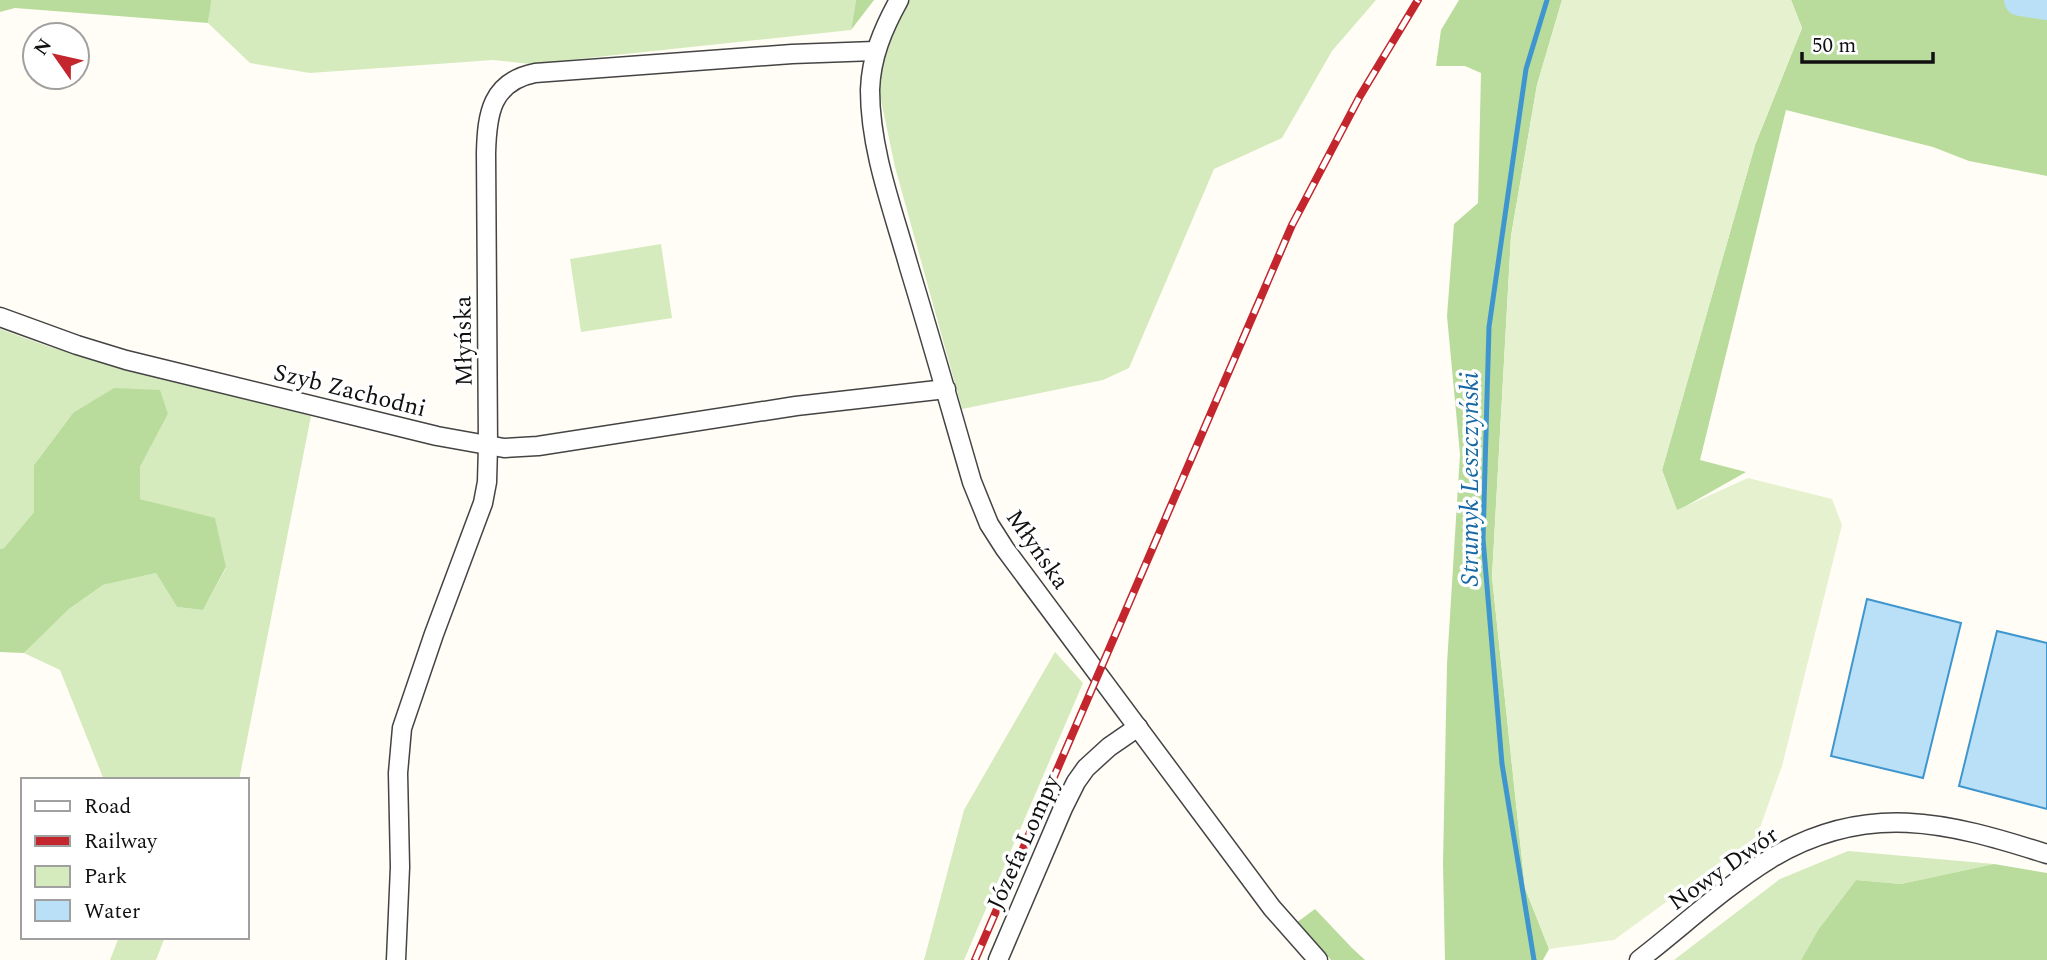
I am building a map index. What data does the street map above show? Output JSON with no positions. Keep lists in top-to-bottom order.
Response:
{
  "streets": {
    "street": [
      "Młyńska",
      "Szyb Zachodni",
      "Józefa Lompy",
      "Nowy Dwór"
    ]
  },
  "crossings": [
    ["Młyńska", "Szyb Zachodni"],
    ["Młyńska", "Józefa Lompy"]
  ],
  "water": ["Strumyk Leszczyński"],
  "legend": [
    "Road",
    "Railway",
    "Park",
    "Water"
  ],
  "scale_bar": "50 m",
  "north": "top left"
}
